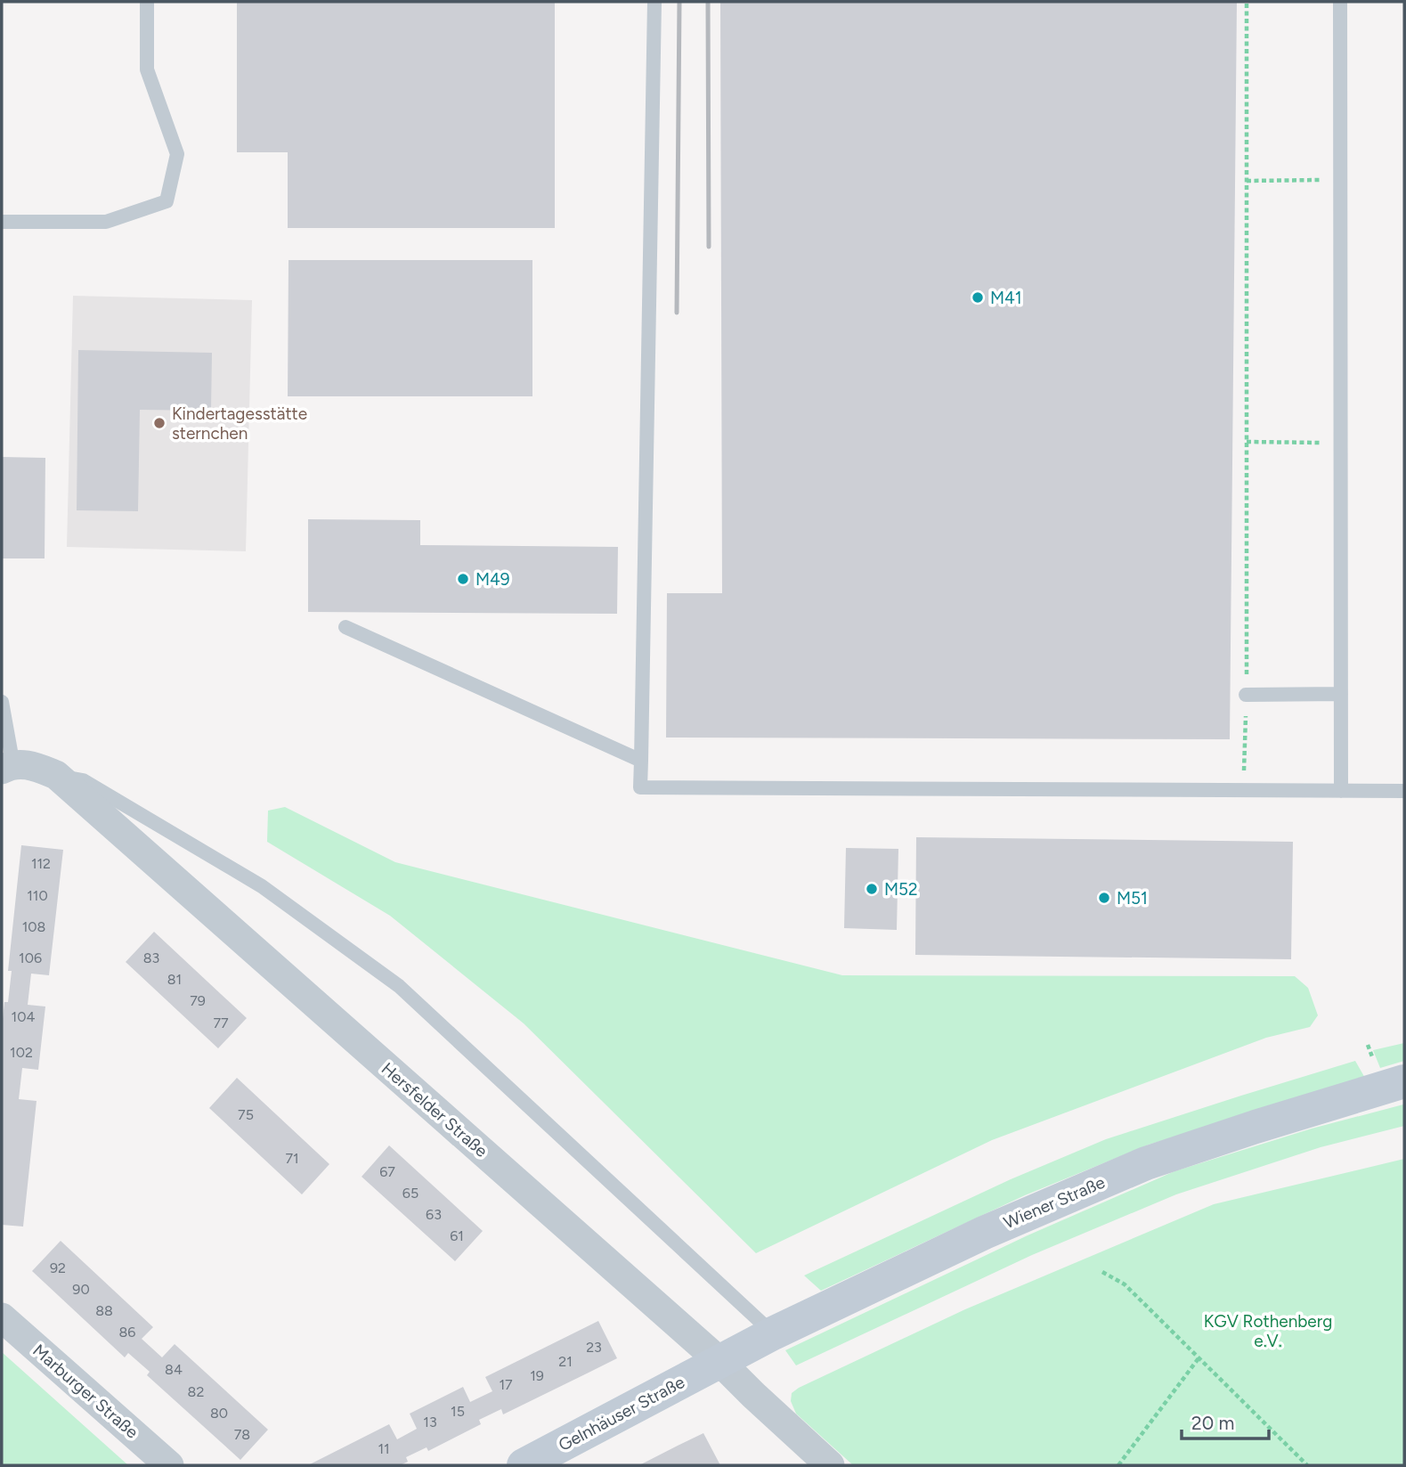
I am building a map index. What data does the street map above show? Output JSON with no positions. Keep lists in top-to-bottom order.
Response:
{
  "streets": {
    "main road": ["Wiener Straße", "Gelnhäuser Straße"],
    "street": ["Hersfelder Straße", "Marburger Straße"]
  },
  "crossings": [
    ["Hersfelder Straße", "Wiener Straße"],
    ["Hersfelder Straße", "Gelnhäuser Straße"],
    ["Wiener Straße", "Gelnhäuser Straße"]
  ],
  "parks": ["KGV Rothenberg e.V."],
  "places": [
    "M41",
    "Kindertagesstätte sternchen",
    "M49",
    "M52",
    "M51"
  ],
  "house_numbers": [
    "112",
    "110",
    "108",
    "106",
    "83",
    "81",
    "79",
    "104",
    "77",
    "102",
    "75",
    "71",
    "67",
    "65",
    "63",
    "61",
    "92",
    "90",
    "88",
    "86",
    "23",
    "21",
    "84",
    "19",
    "17",
    "82",
    "15",
    "80",
    "13",
    "78",
    "11"
  ],
  "scale_bar": "20 m"
}
